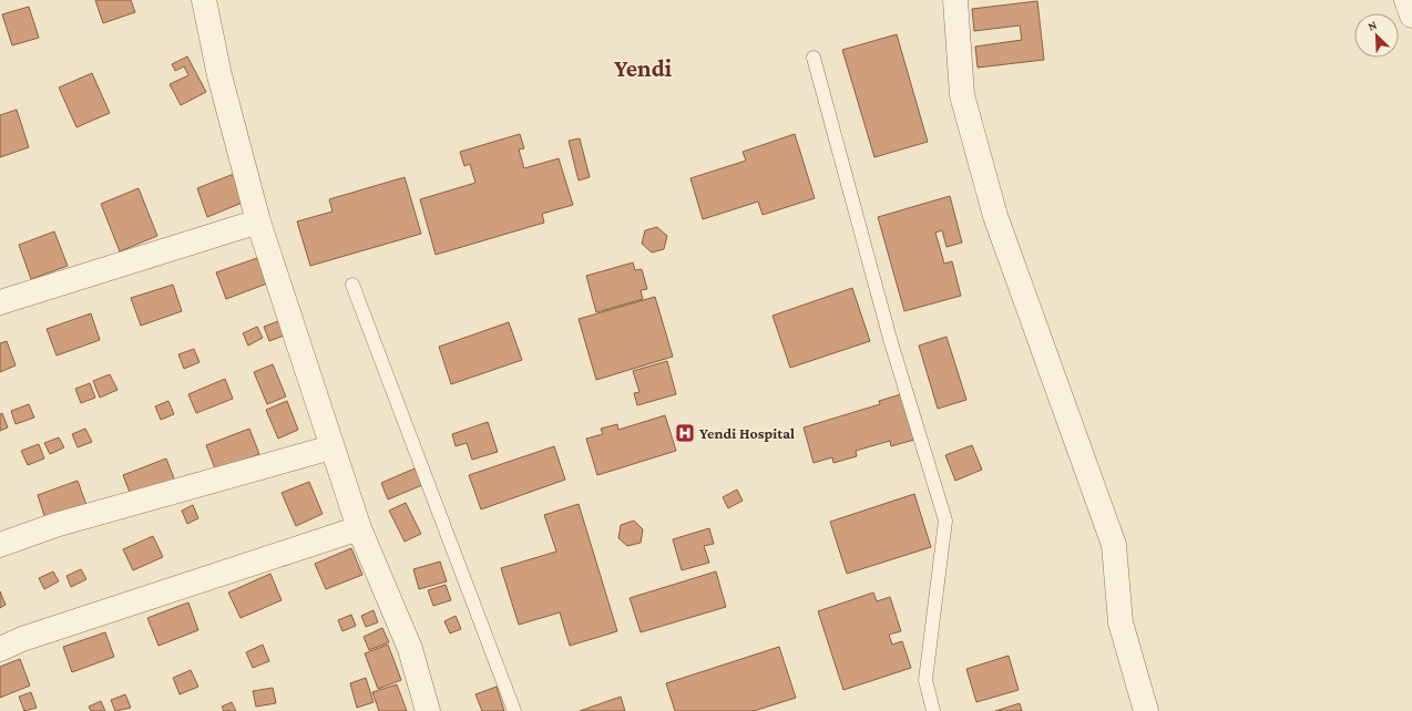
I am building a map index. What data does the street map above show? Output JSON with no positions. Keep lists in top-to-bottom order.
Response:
{
  "districts": ["Yendi"],
  "places": {
    "hospital": ["Yendi Hospital"]
  },
  "north": "top left"
}
